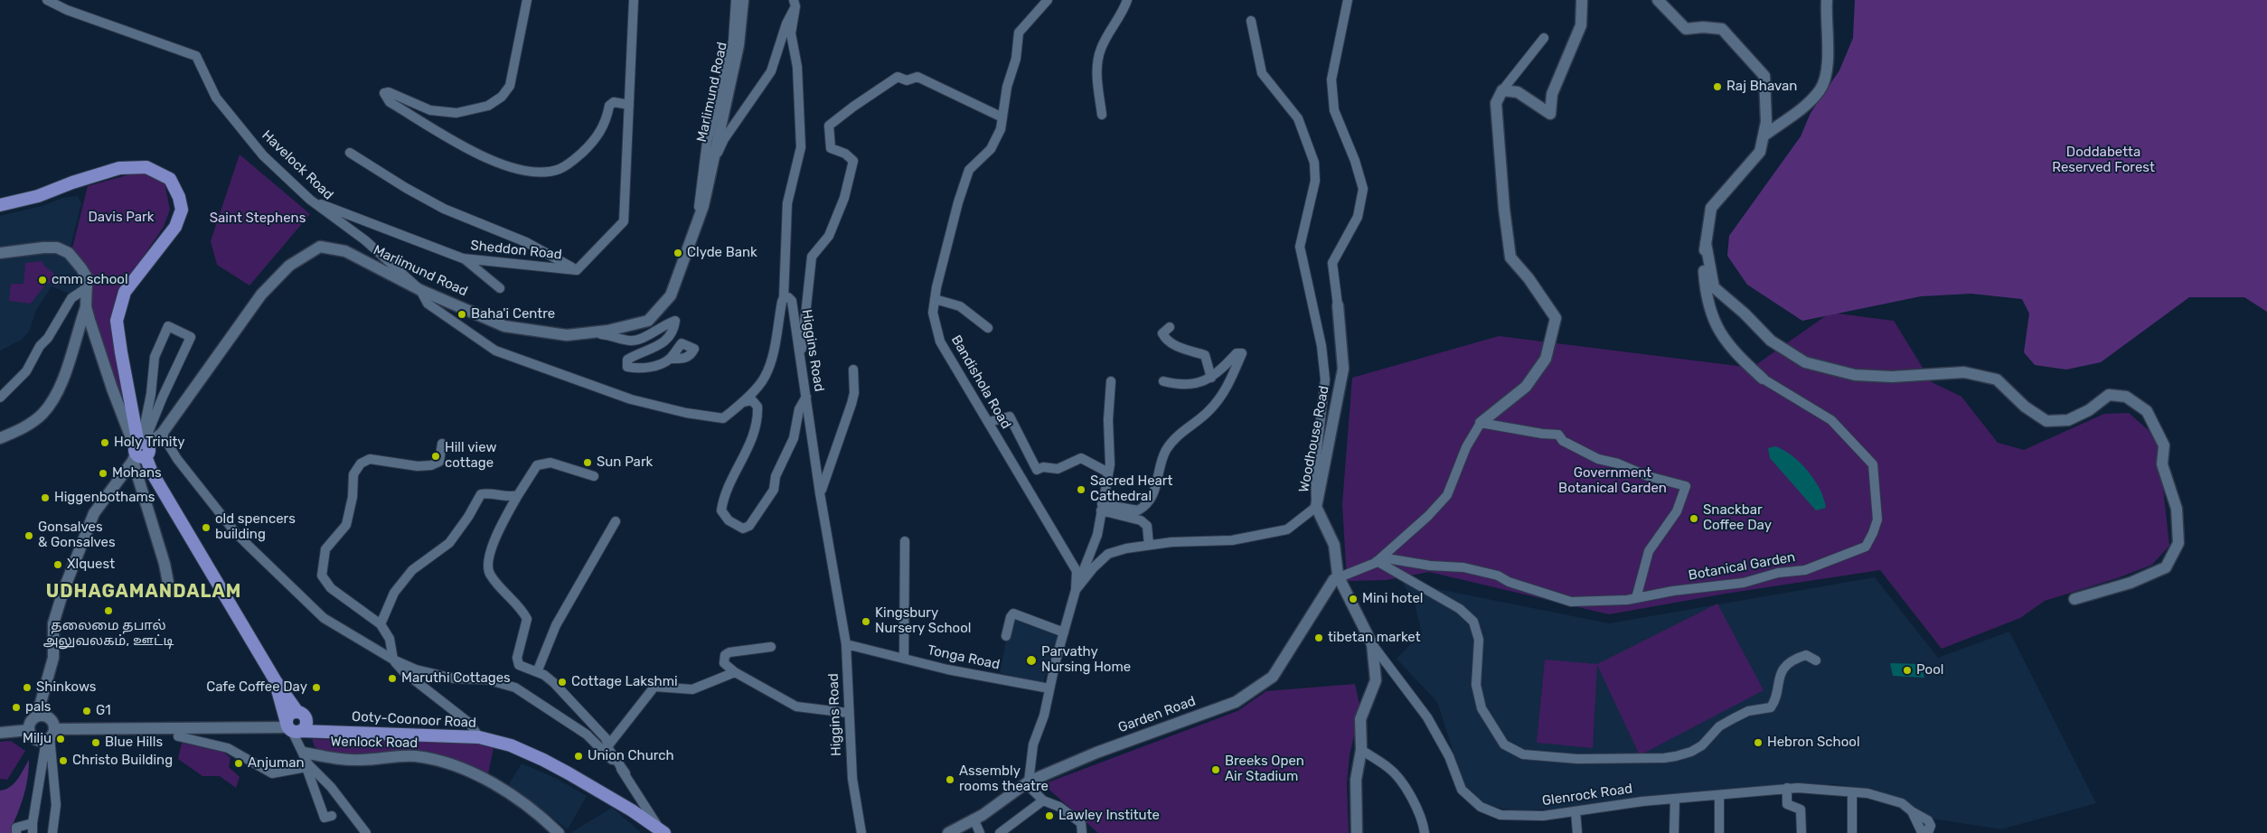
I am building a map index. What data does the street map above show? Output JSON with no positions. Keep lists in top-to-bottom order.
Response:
{
  "streets": {
    "highway": ["Ooty-Coonoor Road"],
    "street": [
      "Marlimund Road",
      "Havelock Road",
      "Sheddon Road",
      "Higgins Road",
      "Bandishola Road",
      "Woodhouse Road",
      "Botanical Garden",
      "Tonga Road",
      "Garden Road",
      "Wenlock Road",
      "Glenrock Road"
    ]
  },
  "crossings": [
    ["Marlimund Road", "Havelock Road"],
    ["Marlimund Road", "Higgins Road"],
    ["Havelock Road", "Sheddon Road"],
    ["Havelock Road", "Higgins Road"],
    ["Higgins Road", "Tonga Road"],
    ["Bandishola Road", "Tonga Road"],
    ["Bandishola Road", "Garden Road"],
    ["Woodhouse Road", "Botanical Garden"],
    ["Woodhouse Road", "Garden Road"],
    ["Woodhouse Road", "Glenrock Road"],
    ["Botanical Garden", "Garden Road"]
  ],
  "districts": ["UDHAGAMANDALAM"],
  "parks": [
    "Doddabetta Reserved Forest",
    "Davis Park",
    "Saint Stephens",
    "Government Botanical Garden"
  ],
  "places": [
    "Raj Bhavan",
    "Clyde Bank",
    "cmm school",
    "Baha'i Centre",
    "Holy Trinity",
    "Hill view cottage",
    "Sun Park",
    "Mohans",
    "Sacred Heart Cathedral",
    "Higgenbothams",
    "Snackbar Coffee Day",
    "old spencers building",
    "Gonsalves & Gonsalves",
    "Xlquest",
    "Mini hotel",
    "தலைமை தபால் அலுவலகம், ஊட்டி",
    "Kingsbury Nursery School",
    "tibetan market",
    "Parvathy Nursing Home",
    "Pool",
    "Maruthi Cottages",
    "Cottage Lakshmi",
    "Shinkows",
    "Cafe Coffee Day",
    "pals",
    "G1",
    "Milju",
    "Blue Hills",
    "Hebron School",
    "Union Church",
    "Christo Building",
    "Anjuman",
    "Breeks Open Air Stadium",
    "Assembly rooms theatre",
    "Lawley Institute"
  ]
}
